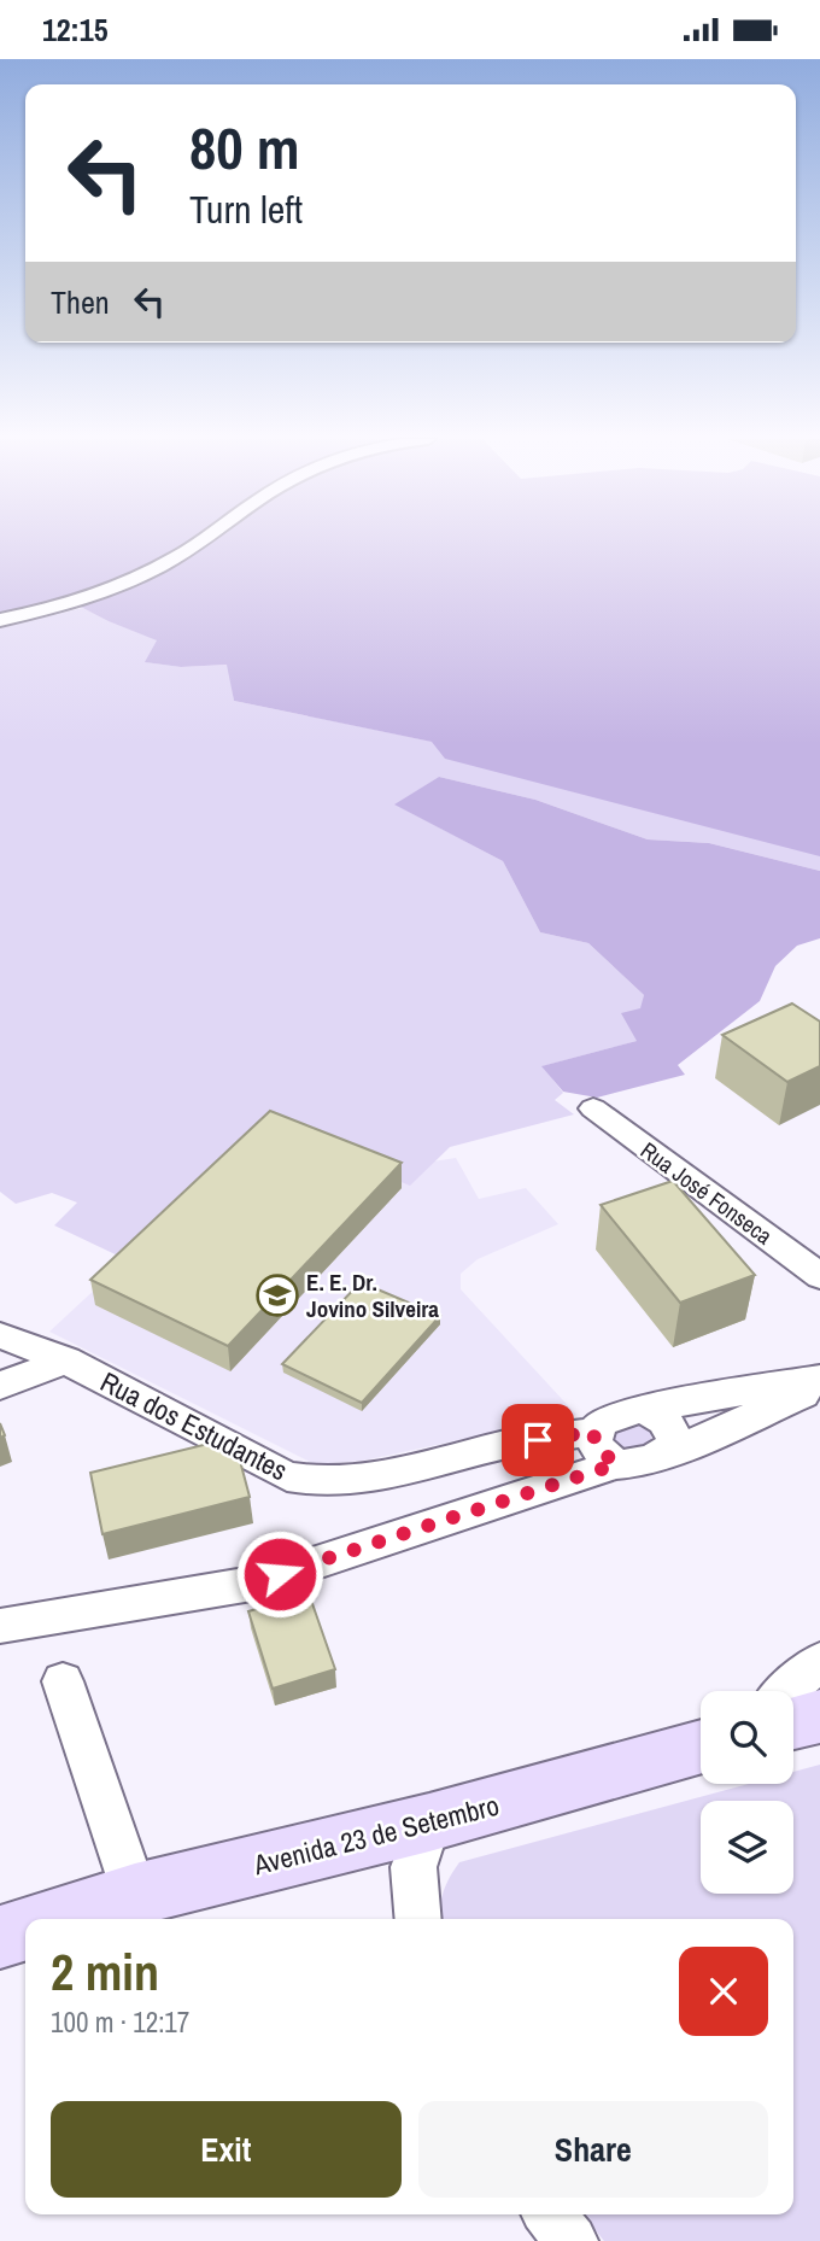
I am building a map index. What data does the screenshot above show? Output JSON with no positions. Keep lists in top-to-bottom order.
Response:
{
  "streets": {
    "street": ["Rua José Fonseca", "Rua dos Estudantes", "Avenida 23 de Setembro"]
  },
  "places": {
    "school or university": ["E. E. Dr. Jovino Silveira"]
  },
  "page": {
    "status": "12:15",
    "turn": ["80 m", "Turn left"],
    "then": "Then",
    "heading": ["2 min", "100 m · 12:17"],
    "buttons": ["Exit", "Share"]
  }
}
